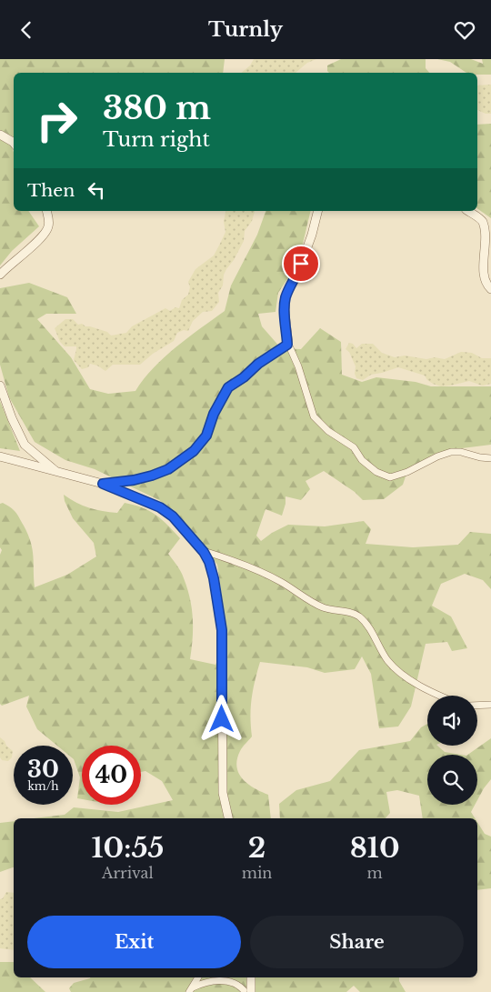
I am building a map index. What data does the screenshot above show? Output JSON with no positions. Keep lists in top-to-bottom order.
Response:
{
  "page": {
    "header": "Turnly",
    "turn": ["380 m", "Turn right"],
    "then": "Then",
    "speed": "30 km/h",
    "limit": "40",
    "eta": [
      "10:55",
      "Arrival",
      "2",
      "min",
      "810",
      "m"
    ],
    "buttons": ["Exit", "Share"]
  }
}
